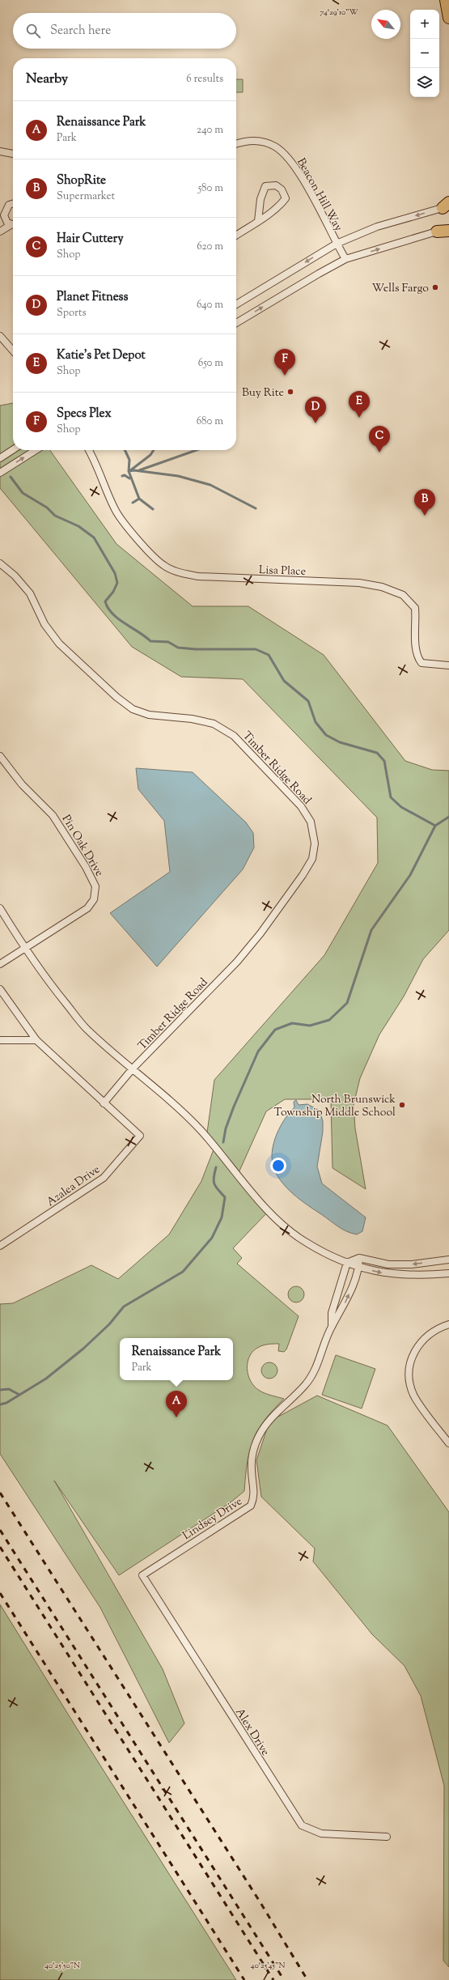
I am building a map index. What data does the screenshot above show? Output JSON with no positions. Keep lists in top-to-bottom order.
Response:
{
  "streets": {
    "street": [
      "Beacon Hill Way",
      "Lisa Place",
      "Timber Ridge Road",
      "Pin Oak Drive",
      "Azalea Drive",
      "Lindsey Drive",
      "Alex Drive"
    ]
  },
  "crossings": [
    ["Lindsey Drive", "Alex Drive"]
  ],
  "places": ["Wells Fargo", "Buy Rite", "North Brunswick Township Middle School"],
  "north": "top left",
  "page": {
    "map_buttons": ["+", "−"],
    "search": "Search here",
    "heading": ["Nearby", "6 results"],
    "list": [
      {
        "mark": "A",
        "name": "Renaissance Park",
        "note": "Park",
        "value": "240 m"
      },
      {
        "mark": "B",
        "name": "ShopRite",
        "note": "Supermarket",
        "value": "580 m"
      },
      {
        "mark": "C",
        "name": "Hair Cuttery",
        "note": "Shop",
        "value": "620 m"
      },
      {
        "mark": "D",
        "name": "Planet Fitness",
        "note": "Sports",
        "value": "640 m"
      },
      {
        "mark": "E",
        "name": "Katie's Pet Depot",
        "note": "Shop",
        "value": "650 m"
      },
      {
        "mark": "F",
        "name": "Specs Plex",
        "note": "Shop",
        "value": "680 m"
      }
    ],
    "pins": [
      "F",
      "E",
      "D",
      "C",
      "B",
      "A"
    ],
    "popup": ["Renaissance Park", "Park"]
  },
  "coordinates": ["74°29'10\"W", "40°25'50\"N", "40°25'45\"N"]
}
